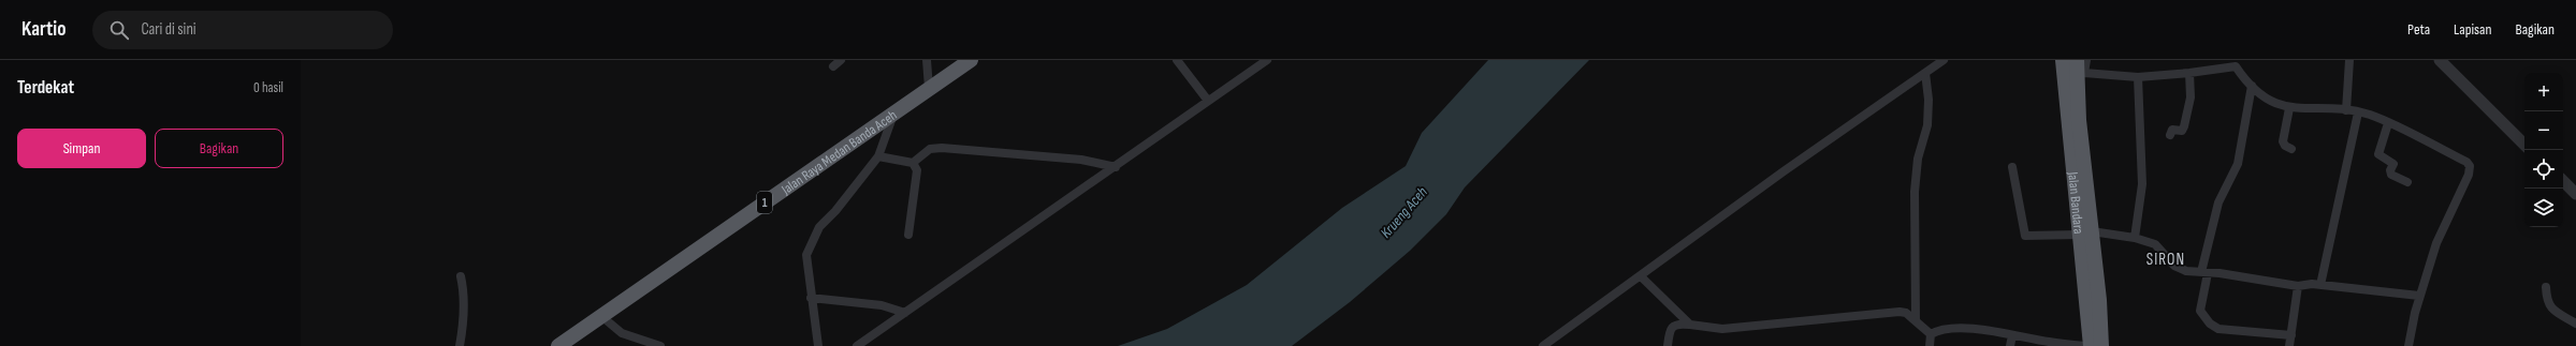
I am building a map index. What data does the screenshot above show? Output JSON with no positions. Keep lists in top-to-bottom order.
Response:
{
  "streets": {
    "highway": ["Jalan Raya Medan Banda Aceh", "1", "Jalan Bandara"]
  },
  "districts": ["SIRON"],
  "water": ["Krueng Aceh"],
  "page": {
    "header": "Kartio",
    "search": "Cari di sini",
    "nav": ["Peta", "Lapisan", "Bagikan"],
    "heading": ["Terdekat", "0 hasil"],
    "map_buttons": ["+", "−"],
    "buttons": ["Simpan", "Bagikan"]
  }
}
